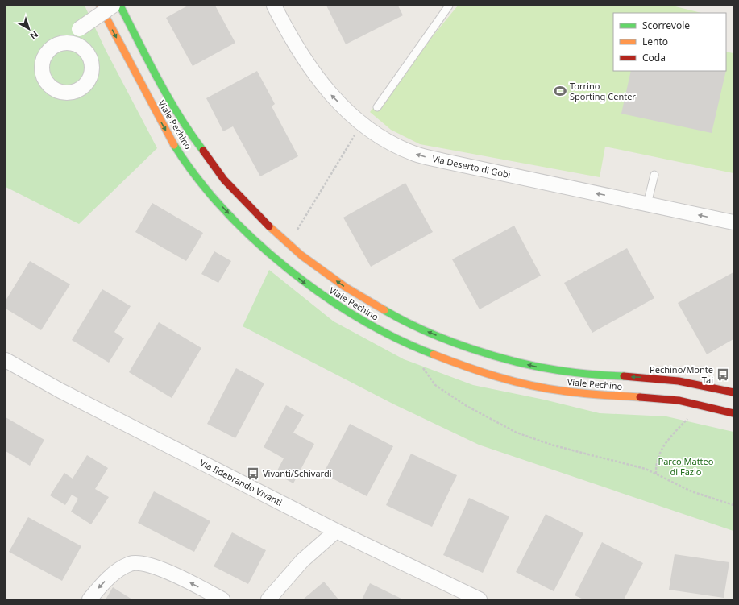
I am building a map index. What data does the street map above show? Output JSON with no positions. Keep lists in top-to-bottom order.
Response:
{
  "streets": {
    "street": ["Viale Pechino", "Via Deserto di Gobi", "Via Ildebrando Vivanti"]
  },
  "one_way": ["Via Deserto di Gobi"],
  "parks": ["Parco Matteo di Fazio"],
  "places": {
    "sports": ["Torrino Sporting Center"],
    "bus stop": ["Pechino/Monte Tai", "Vivanti/Schivardi"]
  },
  "legend": ["Scorrevole", "Lento", "Coda"],
  "north": "bottom right"
}
